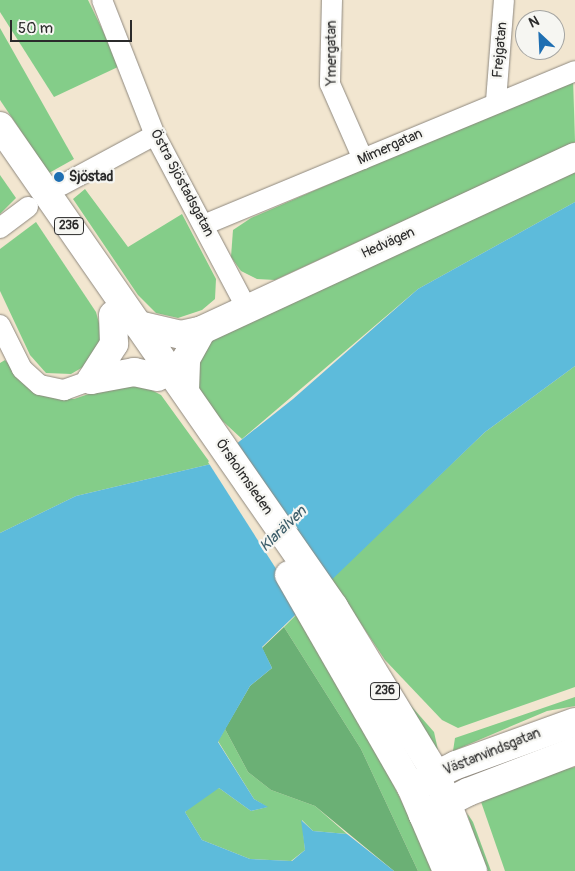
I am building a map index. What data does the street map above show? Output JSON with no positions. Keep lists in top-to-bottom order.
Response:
{
  "streets": {
    "main road": [
      "236",
      "Hedvägen",
      "Örsholmsleden",
      "Västanvindsgatan"
    ],
    "street": [
      "Frejgatan",
      "Ymergatan",
      "Mimergatan",
      "Östra Sjöstadsgatan"
    ]
  },
  "crossings": [
    ["Frejgatan", "Mimergatan"],
    ["Ymergatan", "Mimergatan"],
    ["Mimergatan", "Östra Sjöstadsgatan"],
    ["Östra Sjöstadsgatan", "Hedvägen"],
    ["Hedvägen", "Örsholmsleden"],
    ["Örsholmsleden", "Västanvindsgatan"]
  ],
  "water": ["Klarälven"],
  "places": ["Sjöstad"],
  "scale_bar": "50 m",
  "north": "top left"
}
